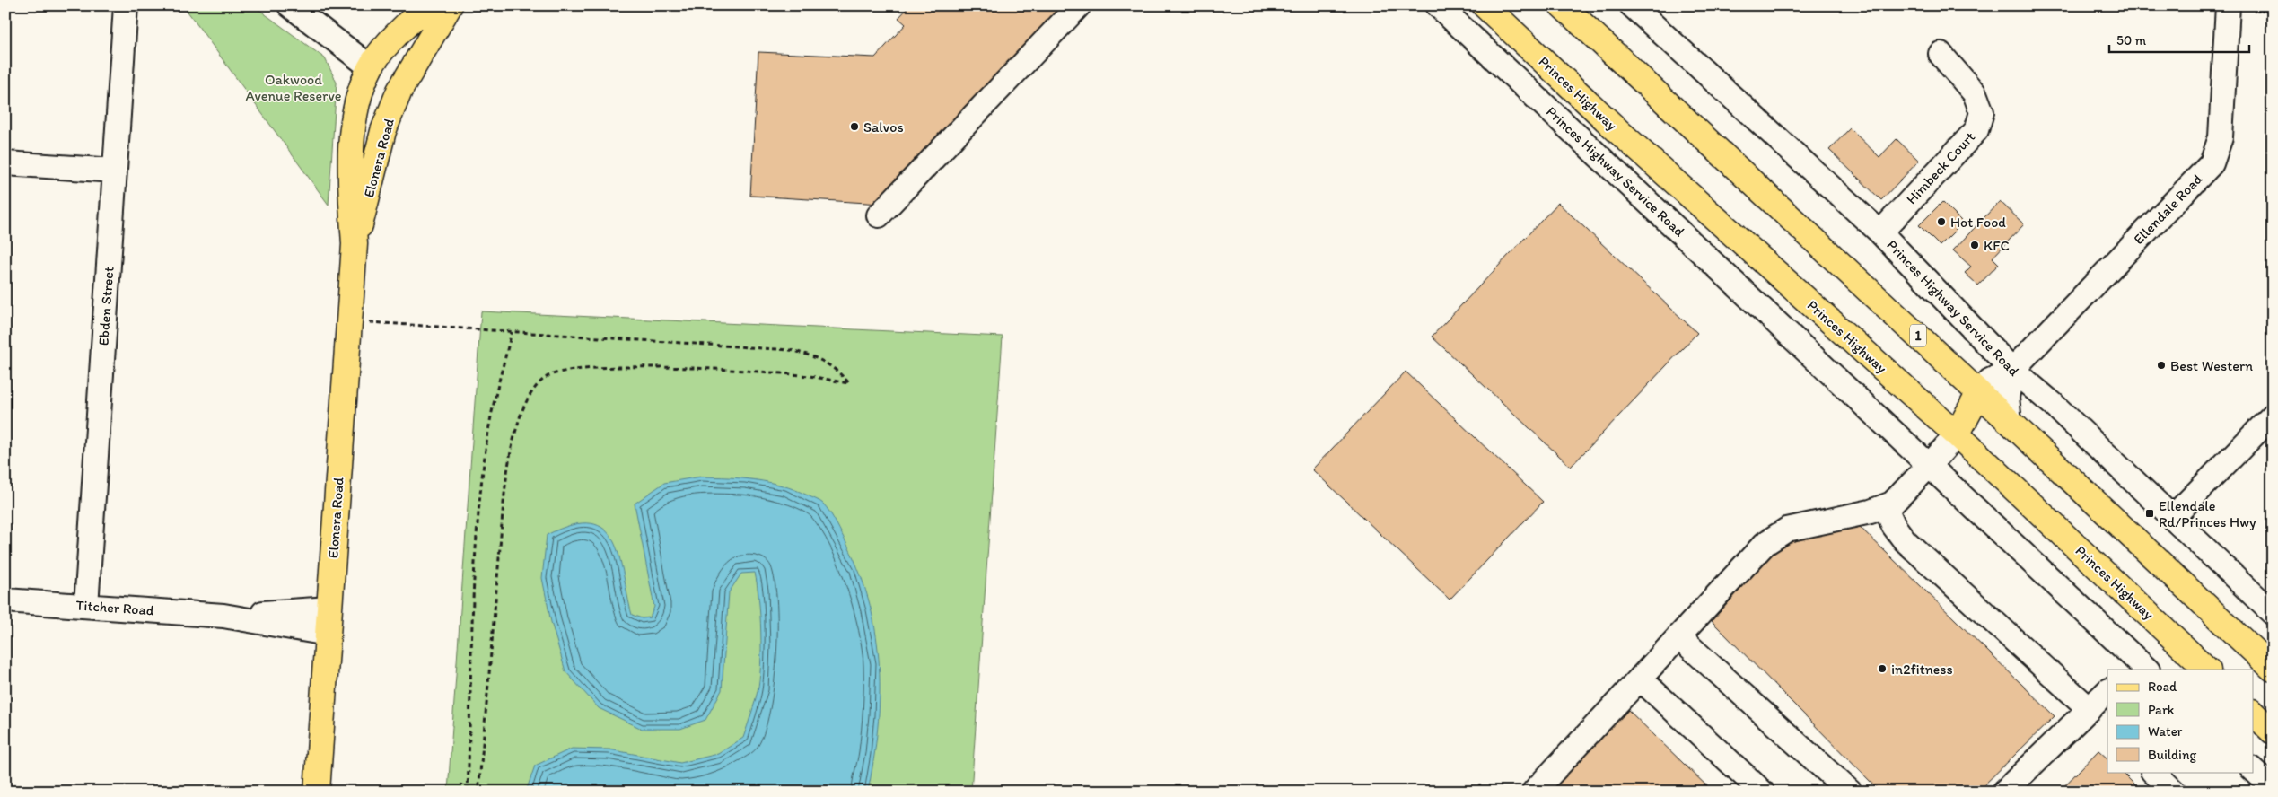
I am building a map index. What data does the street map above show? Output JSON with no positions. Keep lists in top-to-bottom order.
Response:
{
  "streets": {
    "main road": ["Princes Highway", "Elonera Road", "1"],
    "street": [
      "Himbeck Court",
      "Princes Highway Service Road",
      "Ellendale Road",
      "Ebden Street",
      "Titcher Road"
    ]
  },
  "crossings": [
    ["Elonera Road", "Titcher Road"],
    ["Himbeck Court", "Princes Highway Service Road"],
    ["Princes Highway Service Road", "Ellendale Road"],
    ["Ellendale Road", "1"],
    ["Ebden Street", "Titcher Road"]
  ],
  "parks": ["Oakwood Avenue Reserve"],
  "places": {
    "other": [
      "Salvos",
      "Hot Food",
      "KFC",
      "Best Western",
      "in2fitness"
    ],
    "transit": ["Ellendale Rd/Princes Hwy"]
  },
  "legend": [
    "Road",
    "Park",
    "Water",
    "Building"
  ],
  "scale_bar": "50 m"
}
